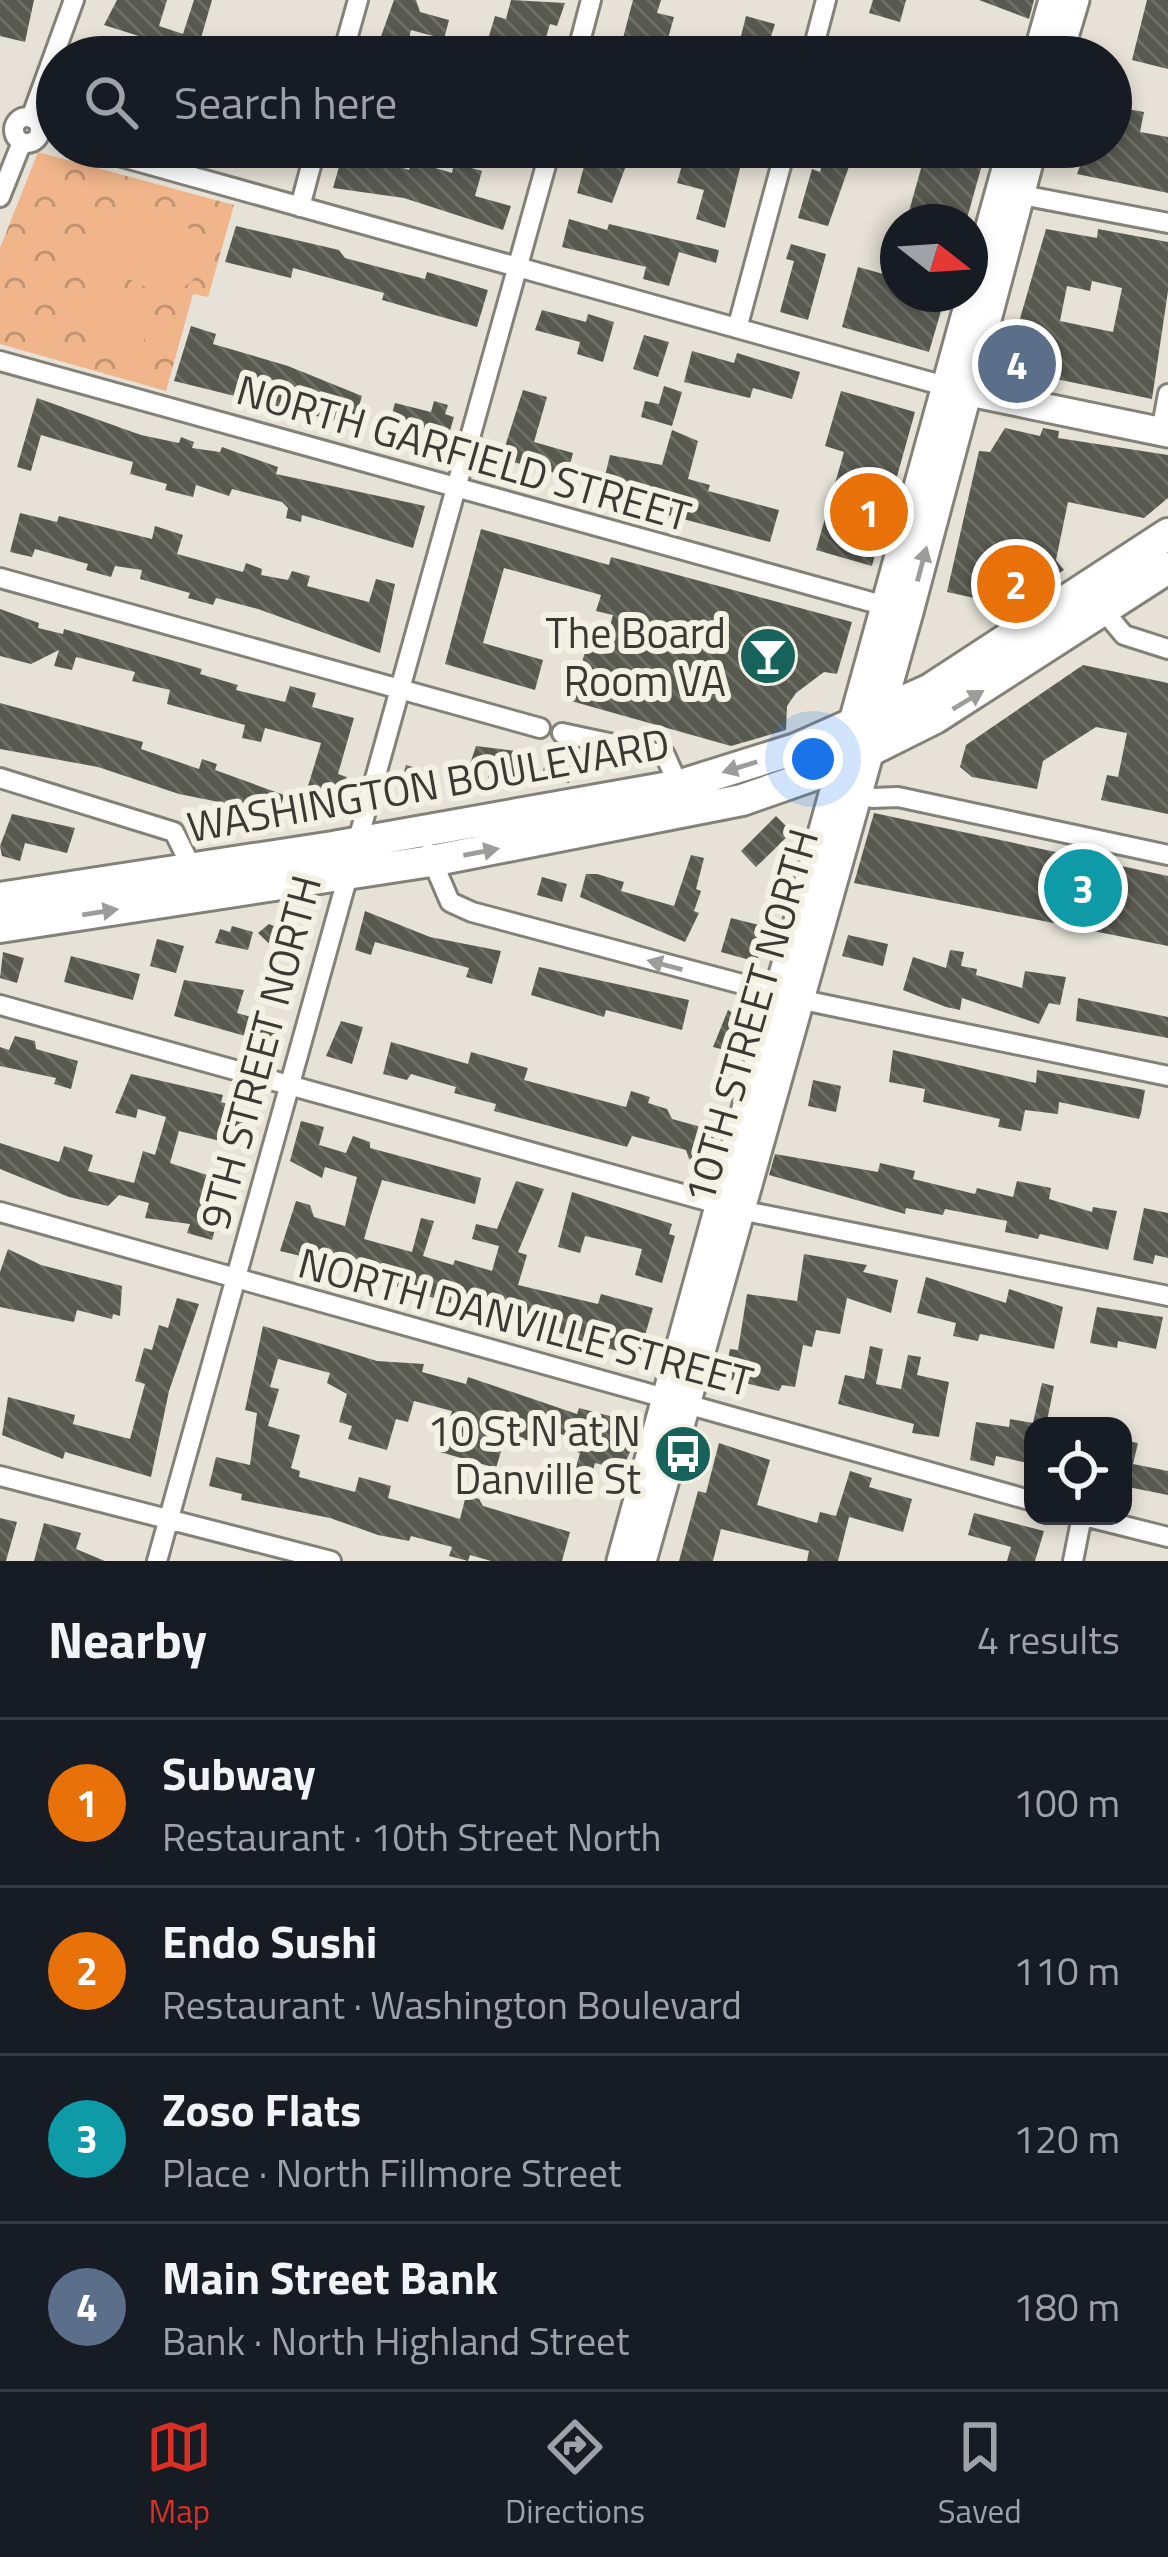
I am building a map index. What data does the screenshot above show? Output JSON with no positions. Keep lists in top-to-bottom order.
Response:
{
  "streets": {
    "main road": ["WASHINGTON BOULEVARD", "10TH STREET NORTH"],
    "street": ["NORTH GARFIELD STREET", "9TH STREET NORTH", "NORTH DANVILLE STREET"]
  },
  "crossings": [
    ["NORTH GARFIELD STREET", "10TH STREET NORTH"],
    ["NORTH GARFIELD STREET", "9TH STREET NORTH"],
    ["WASHINGTON BOULEVARD", "10TH STREET NORTH"],
    ["WASHINGTON BOULEVARD", "9TH STREET NORTH"],
    ["10TH STREET NORTH", "NORTH DANVILLE STREET"],
    ["9TH STREET NORTH", "NORTH DANVILLE STREET"]
  ],
  "places": {
    "bar": ["The Board Room VA"],
    "bus stop": ["10 St N at N Danville St"]
  },
  "north": "right",
  "page": {
    "search": "Search here",
    "pins": [
      "4",
      "1",
      "2",
      "3"
    ],
    "heading": ["Nearby", "4 results"],
    "list": [
      {
        "mark": "1",
        "name": "Subway",
        "note": "Restaurant · 10th Street North",
        "value": "100 m"
      },
      {
        "mark": "2",
        "name": "Endo Sushi",
        "note": "Restaurant · Washington Boulevard",
        "value": "110 m"
      },
      {
        "mark": "3",
        "name": "Zoso Flats",
        "note": "Place · North Fillmore Street",
        "value": "120 m"
      },
      {
        "mark": "4",
        "name": "Main Street Bank",
        "note": "Bank · North Highland Street",
        "value": "180 m"
      }
    ],
    "nav": ["Map", "Directions", "Saved"]
  }
}
